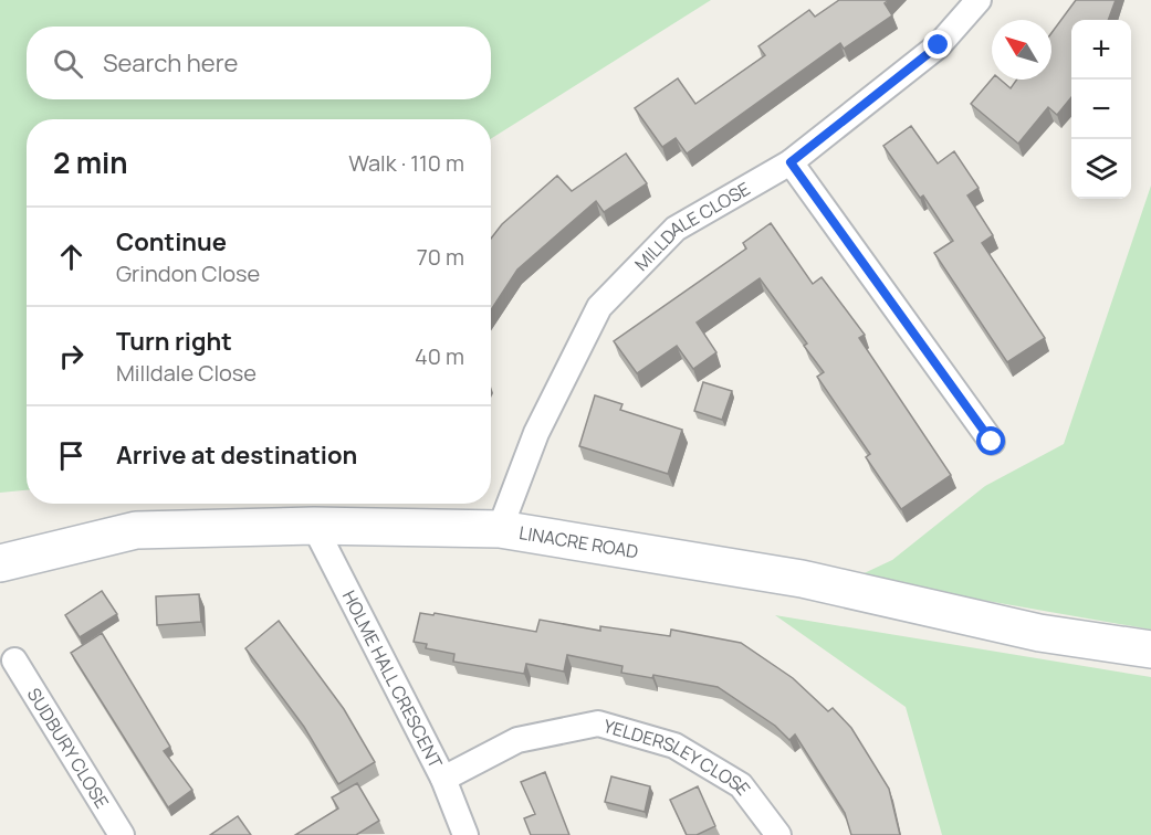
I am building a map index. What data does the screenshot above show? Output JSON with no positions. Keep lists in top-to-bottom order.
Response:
{
  "streets": {
    "street": [
      "MILLDALE CLOSE",
      "LINACRE ROAD",
      "HOLME HALL CRESCENT",
      "SUDBURY CLOSE",
      "YELDERSLEY CLOSE"
    ]
  },
  "crossings": [
    ["MILLDALE CLOSE", "LINACRE ROAD"],
    ["LINACRE ROAD", "HOLME HALL CRESCENT"],
    ["HOLME HALL CRESCENT", "YELDERSLEY CLOSE"]
  ],
  "north": "top left",
  "page": {
    "map_buttons": ["+", "−"],
    "search": "Search here",
    "heading": ["2 min", "Walk · 110 m"],
    "list": [
      ["Continue", "Grindon Close", "70 m"],
      ["Turn right", "Milldale Close", "40 m"],
      "Arrive at destination"
    ]
  }
}
